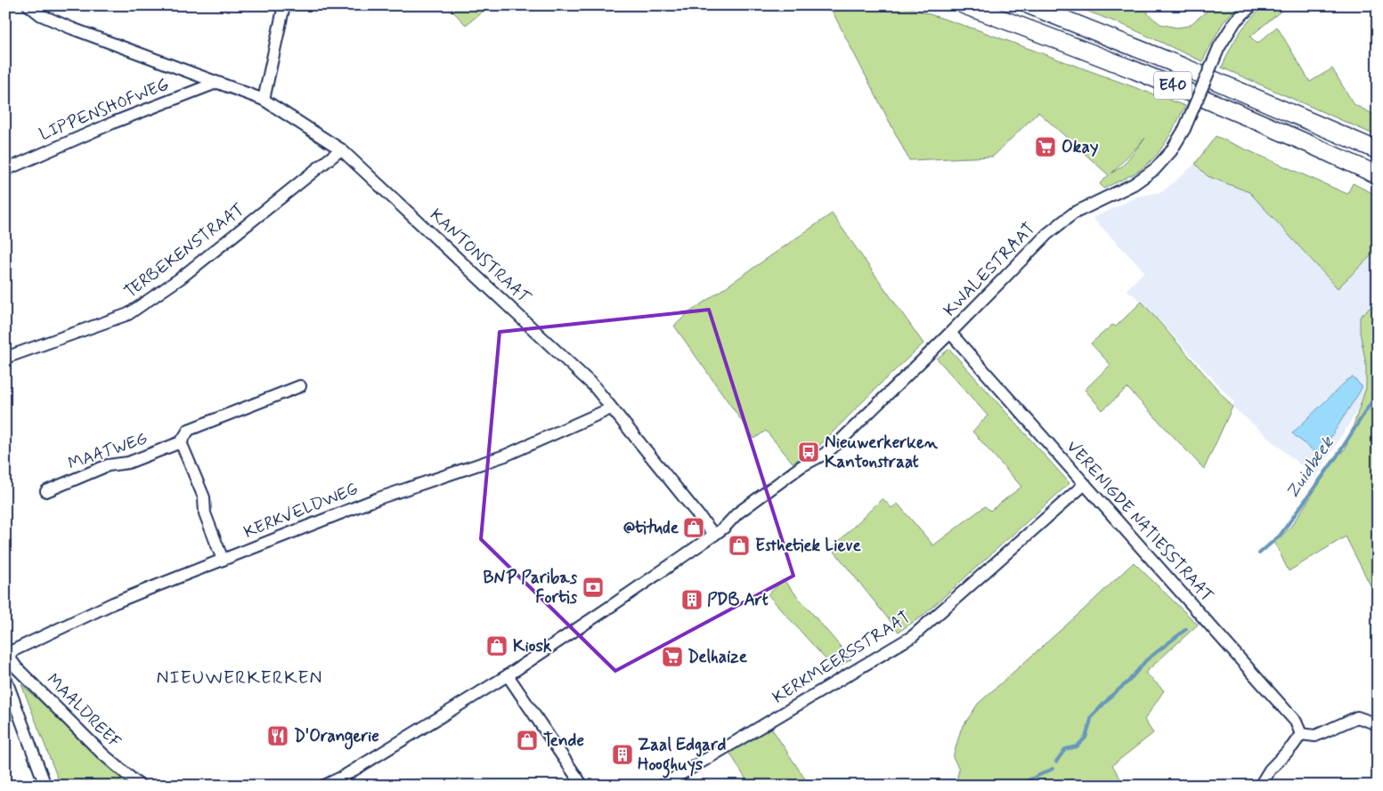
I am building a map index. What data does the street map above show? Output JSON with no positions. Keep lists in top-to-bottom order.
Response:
{
  "streets": {
    "highway": ["E40"],
    "street": [
      "LIPPENSHOFWEG",
      "TERBEKENSTRAAT",
      "KANTONSTRAAT",
      "KWALESTRAAT",
      "MAATWEG",
      "KERKVELDWEG",
      "VERENIGDE NATIESSTRAAT",
      "KERKMEERSSTRAAT",
      "MAALDREEF"
    ]
  },
  "crossings": [
    ["LIPPENSHOFWEG", "KANTONSTRAAT"],
    ["TERBEKENSTRAAT", "KANTONSTRAAT"],
    ["KANTONSTRAAT", "KWALESTRAAT"],
    ["KANTONSTRAAT", "KERKVELDWEG"],
    ["KWALESTRAAT", "VERENIGDE NATIESSTRAAT"],
    ["KERKVELDWEG", "MAALDREEF"],
    ["VERENIGDE NATIESSTRAAT", "KERKMEERSSTRAAT"]
  ],
  "districts": ["NIEUWERKERKEN"],
  "water": ["Zuidbeek"],
  "places": {
    "supermarket": ["Okay", "Delhaize"],
    "bus stop": ["Nieuwerkerken Kantonstraat"],
    "shop": [
      "@titude",
      "Esthetiek Lieve",
      "Kiosk",
      "Tende"
    ],
    "bank": ["BNP Paribas Fortis"],
    "building": ["PDB Art", "Zaal Edgard Hooghuys"],
    "restaurant": ["D'Orangerie"]
  }
}
